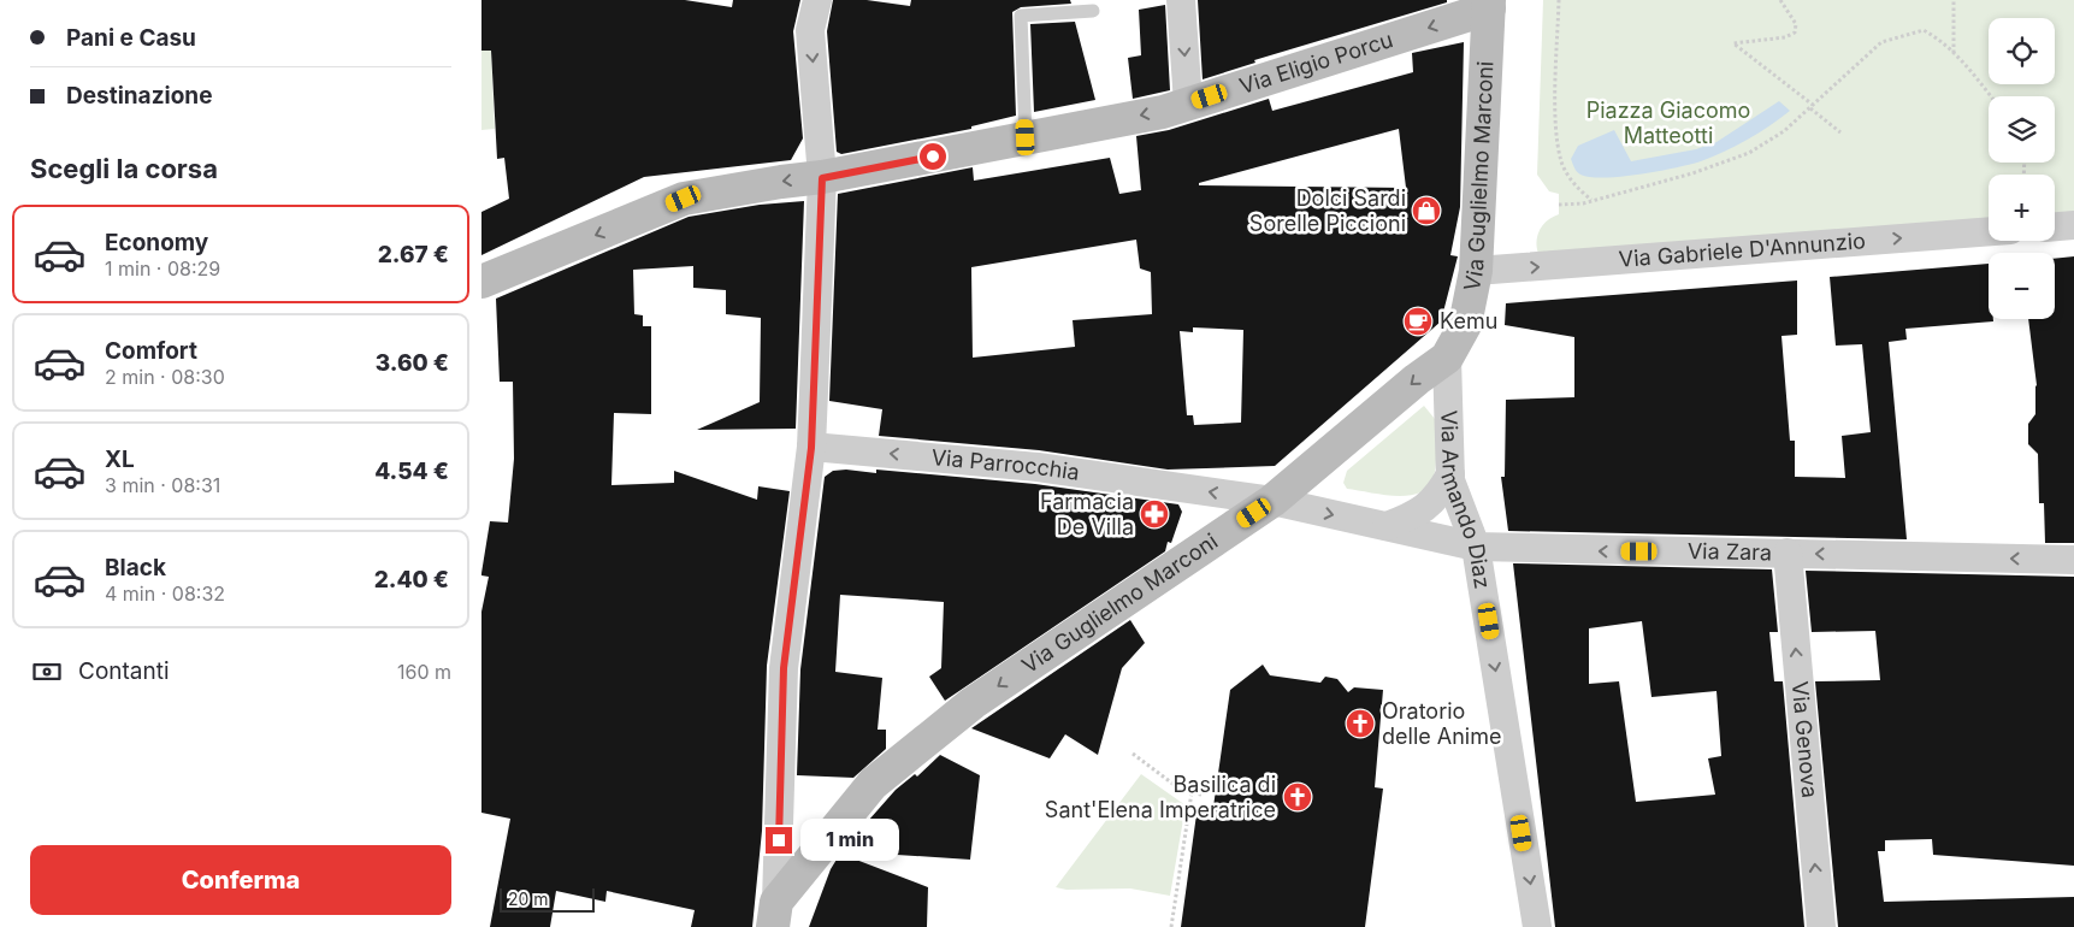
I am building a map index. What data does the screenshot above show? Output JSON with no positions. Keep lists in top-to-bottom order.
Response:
{
  "streets": {
    "main road": ["Via Eligio Porcu", "Via Guglielmo Marconi"],
    "street": [
      "Via Gabriele D'Annunzio",
      "Via Parrocchia",
      "Via Armando Diaz",
      "Via Zara",
      "Via Genova"
    ]
  },
  "crossings": [
    ["Via Eligio Porcu", "Via Guglielmo Marconi"],
    ["Via Guglielmo Marconi", "Via Gabriele D'Annunzio"],
    ["Via Guglielmo Marconi", "Via Parrocchia"],
    ["Via Guglielmo Marconi", "Via Armando Diaz"],
    ["Via Guglielmo Marconi", "Via Zara"],
    ["Via Parrocchia", "Via Zara"],
    ["Via Armando Diaz", "Via Zara"],
    ["Via Zara", "Via Genova"]
  ],
  "one_way": [
    "Via Eligio Porcu",
    "Via Guglielmo Marconi",
    "Via Gabriele D'Annunzio",
    "Via Parrocchia",
    "Via Armando Diaz",
    "Via Genova"
  ],
  "parks": ["Piazza Giacomo Matteotti"],
  "places": {
    "shop": ["Dolci Sardi Sorelle Piccioni"],
    "cafe": ["Kemu"],
    "pharmacy": ["Farmacia De Villa"],
    "church": ["Oratorio delle Anime", "Basilica di Sant'Elena Imperatrice"]
  },
  "scale_bar": "20 m",
  "page": {
    "banner": ["Pani e Casu", "Destinazione"],
    "map_buttons": ["+", "−"],
    "heading": "Scegli la corsa",
    "list": [
      {
        "name": "Economy",
        "note": "1 min · 08:29",
        "value": "2.67 €"
      },
      {
        "name": "Comfort",
        "note": "2 min · 08:30",
        "value": "3.60 €"
      },
      {
        "name": "XL",
        "note": "3 min · 08:31",
        "value": "4.54 €"
      },
      {
        "name": "Black",
        "note": "4 min · 08:32",
        "value": "2.40 €"
      }
    ],
    "pay": ["Contanti", "160 m"],
    "bubble": "1 min",
    "buttons": "Conferma",
    "scale": "20 m"
  }
}
